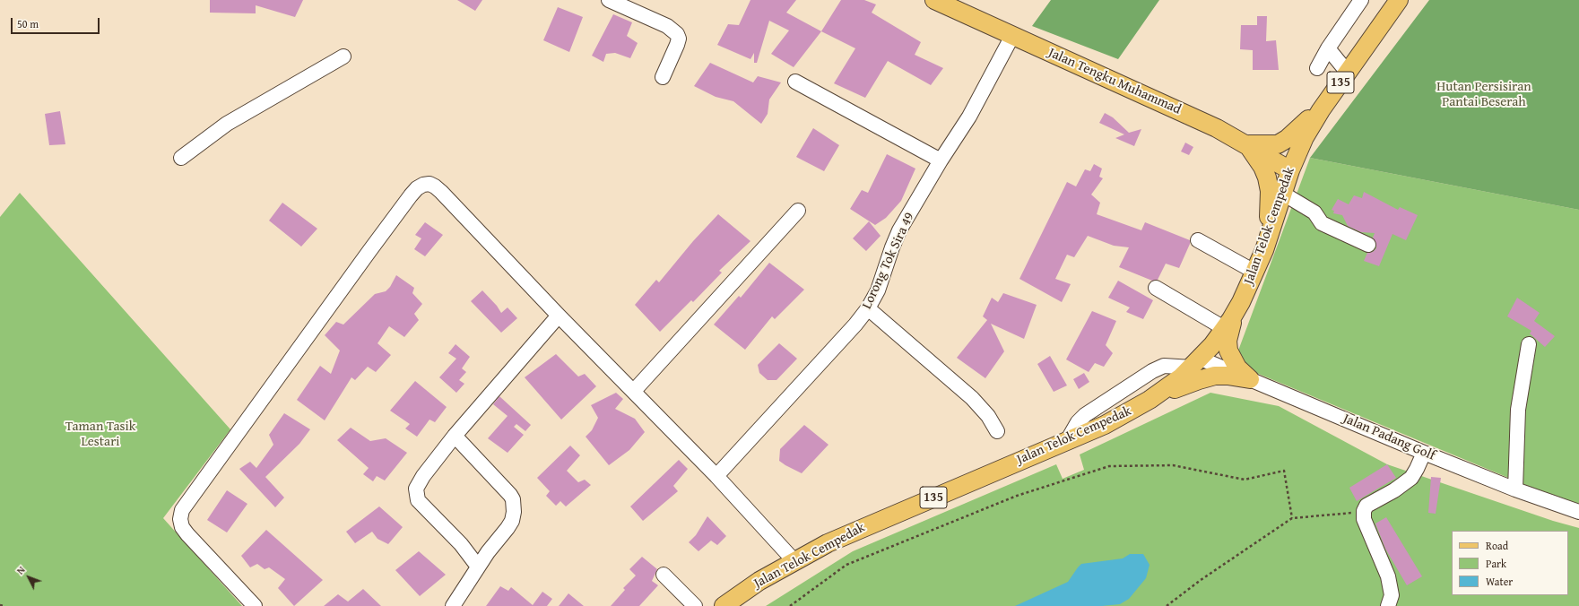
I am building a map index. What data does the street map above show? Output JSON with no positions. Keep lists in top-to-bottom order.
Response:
{
  "streets": {
    "main road": ["Jalan Tengku Muhammad", "135", "Jalan Telok Cempedak"],
    "street": ["Lorong Tok Sira 49", "Jalan Padang Golf"]
  },
  "crossings": [
    ["Jalan Tengku Muhammad", "Jalan Telok Cempedak"],
    ["Jalan Tengku Muhammad", "Lorong Tok Sira 49"],
    ["Jalan Telok Cempedak", "Jalan Padang Golf"]
  ],
  "parks": ["Hutan Persisiran Pantai Beserah", "Taman Tasik Lestari"],
  "legend": ["Road", "Park", "Water"],
  "scale_bar": "50 m",
  "north": "top left"
}
